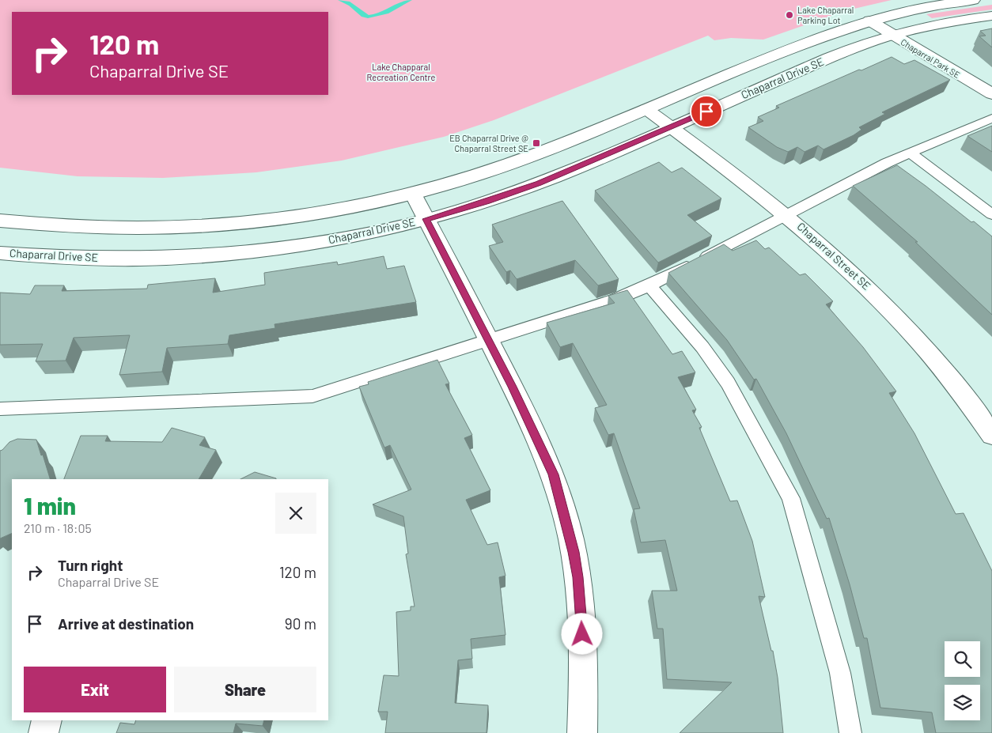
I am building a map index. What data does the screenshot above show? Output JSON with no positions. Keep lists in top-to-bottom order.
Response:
{
  "streets": {
    "street": ["Chaparral Park SE", "Chaparral Drive SE", "Chaparral Street SE"]
  },
  "crossings": [
    ["Chaparral Park SE", "Chaparral Drive SE"],
    ["Chaparral Drive SE", "Chaparral Street SE"]
  ],
  "parks": ["Lake Chapparal Recreation Centre"],
  "places": {
    "other": ["Lake Chaparral Parking Lot"],
    "transit": ["EB Chaparral Drive @ Chaparral Street SE"]
  },
  "page": {
    "turn": ["120 m", "Chaparral Drive SE"],
    "heading": ["1 min", "210 m · 18:05"],
    "list": [
      {
        "name": "Turn right",
        "note": "Chaparral Drive SE",
        "value": "120 m"
      },
      {
        "name": "Arrive at destination",
        "value": "90 m"
      }
    ],
    "buttons": ["Exit", "Share"]
  }
}
